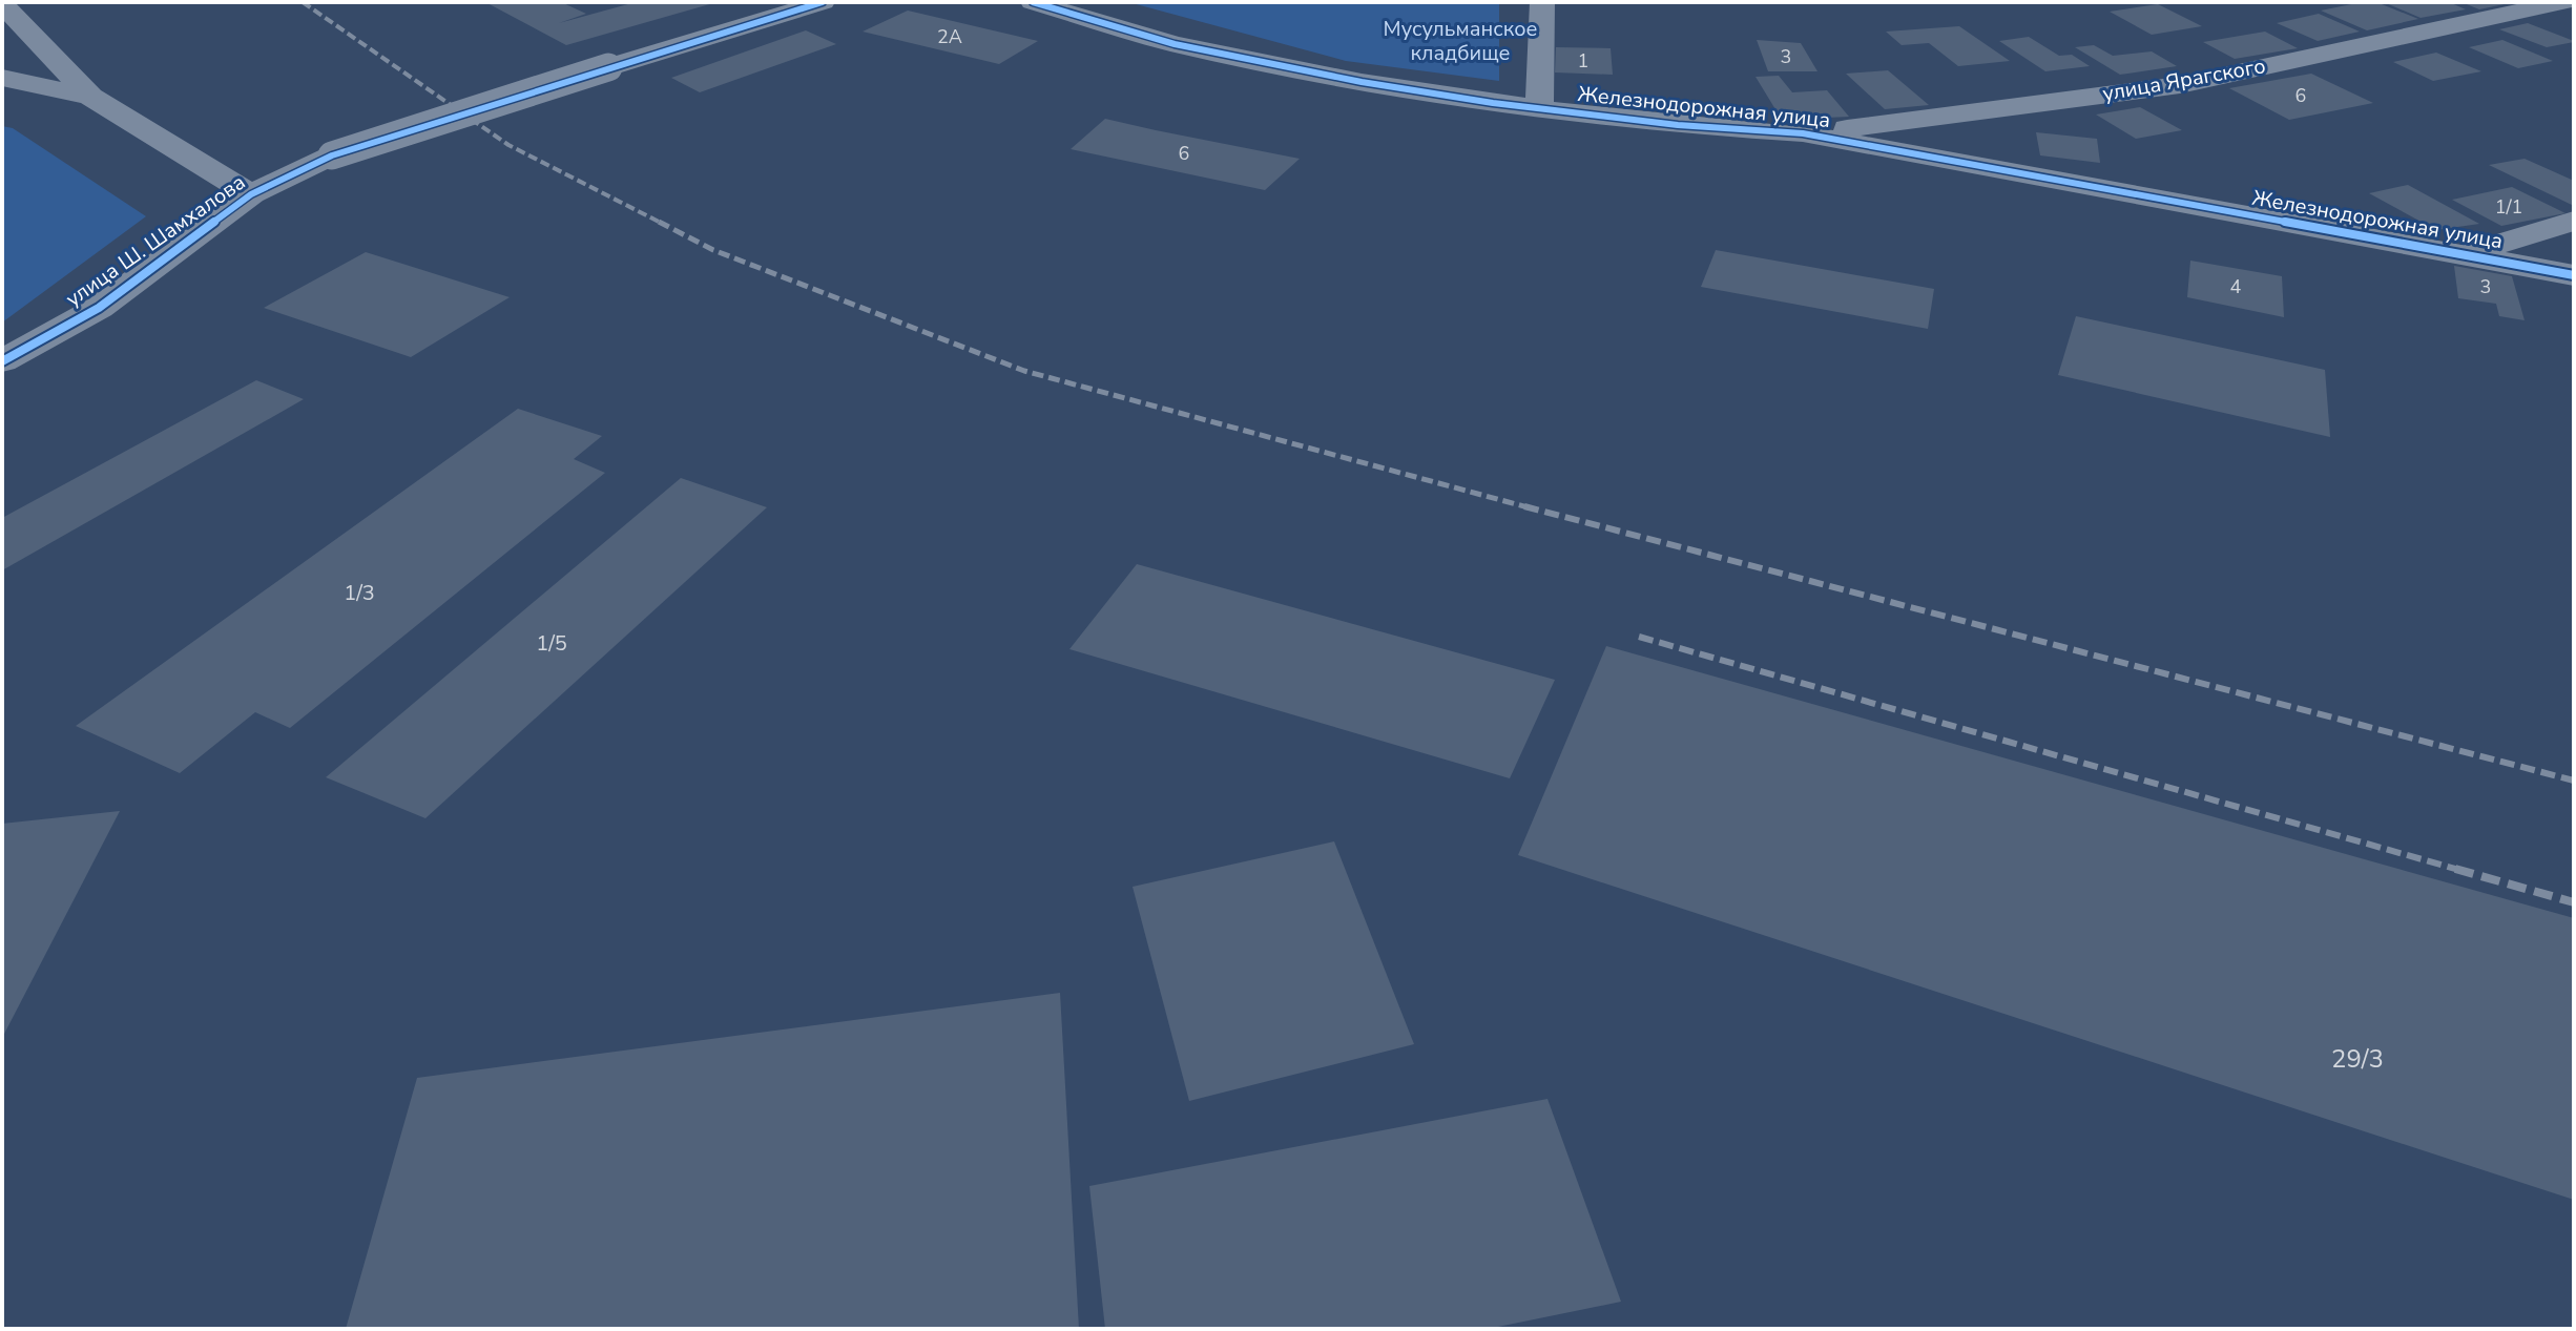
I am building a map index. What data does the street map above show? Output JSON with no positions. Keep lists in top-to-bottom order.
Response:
{
  "streets": {
    "street": ["улица Ярагского", "Железнодорожная улица", "улица Ш. Шамхалова"]
  },
  "crossings": [
    ["улица Ярагского", "Железнодорожная улица"]
  ],
  "parks": ["Мусульманское кладбище"],
  "house_numbers": [
    "2А",
    "3",
    "1",
    "6",
    "6",
    "1/1",
    "4",
    "3",
    "1/3",
    "1/5",
    "29/3"
  ]
}
